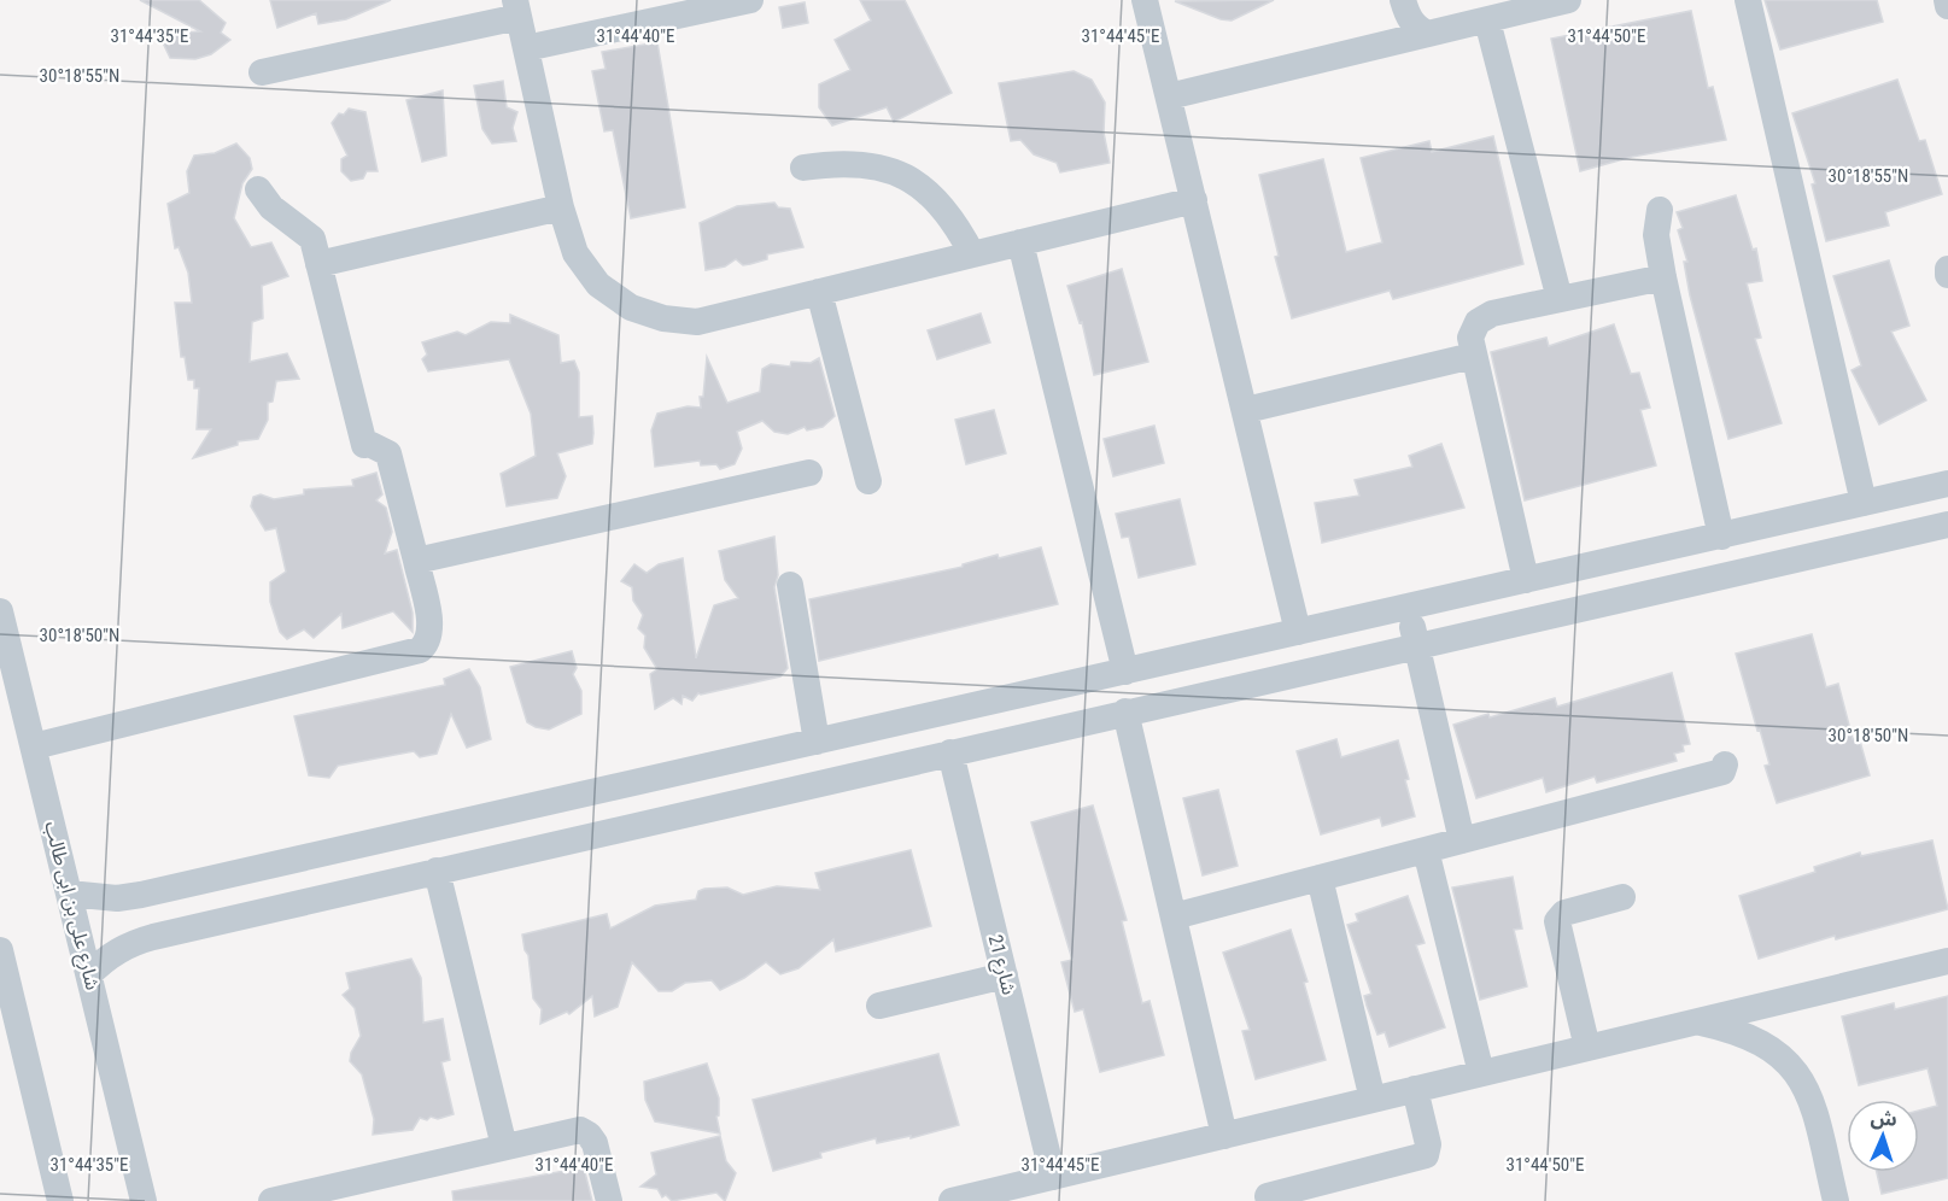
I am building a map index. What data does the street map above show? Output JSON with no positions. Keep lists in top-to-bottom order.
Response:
{
  "streets": {
    "street": ["شارع على بن ابى طالب", "شارع 21"]
  },
  "north": "top",
  "coordinates": [
    "31°44'35\"E",
    "31°44'40\"E",
    "31°44'45\"E",
    "31°44'50\"E",
    "30°18'55\"N",
    "30°18'50\"N"
  ]
}
